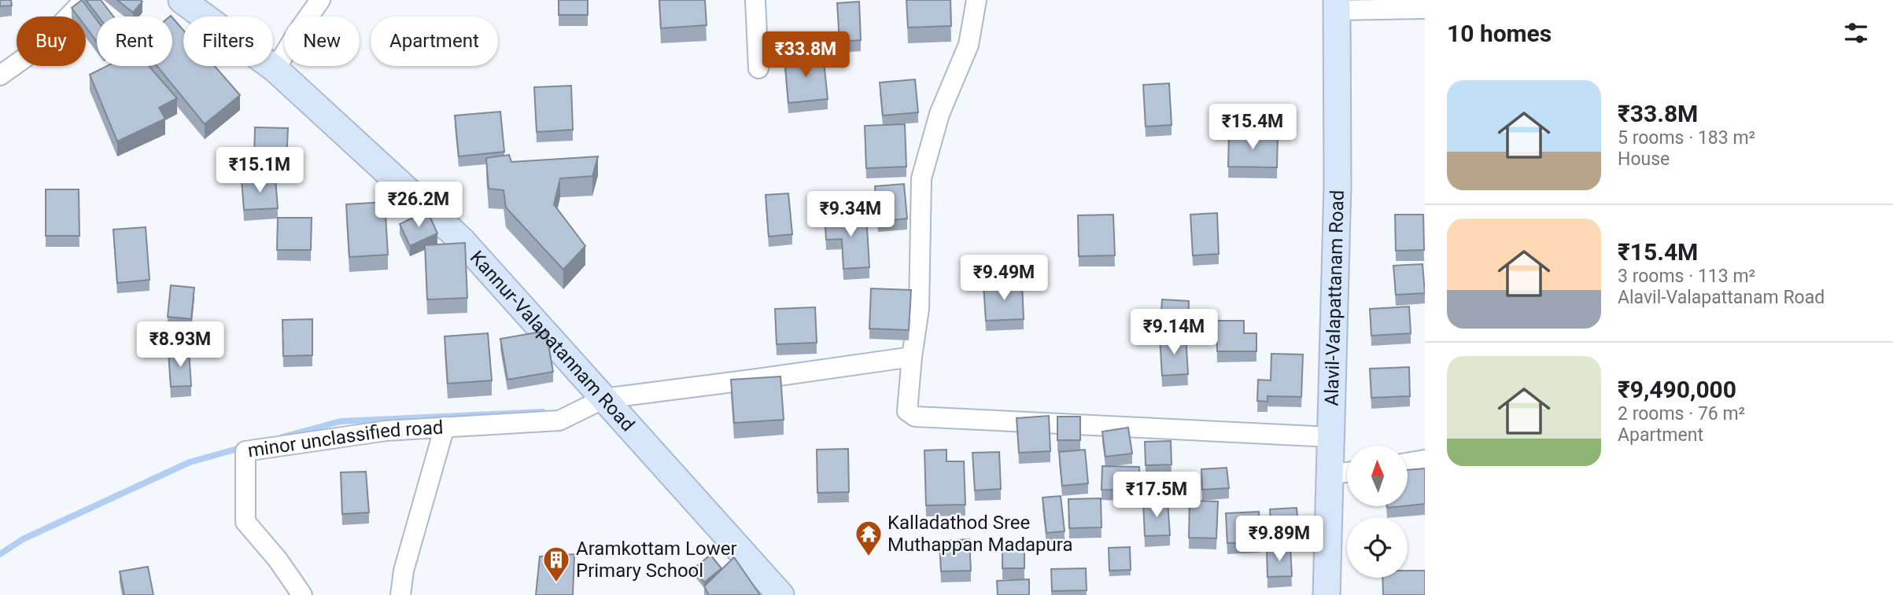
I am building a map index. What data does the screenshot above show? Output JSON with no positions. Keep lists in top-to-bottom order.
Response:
{
  "streets": {
    "main road": ["Alavil-Valapattanam Road", "Kannur-Valapatannam Road"],
    "street": ["minor unclassified road"]
  },
  "crossings": [
    ["Kannur-Valapatannam Road", "minor unclassified road"]
  ],
  "places": {
    "temple": ["Kalladathod Sree Muthappan Madapura"],
    "building": ["Aramkottam Lower Primary School"]
  },
  "north": "top",
  "page": {
    "heading": "10 homes",
    "chip": [
      "Buy",
      "Rent",
      "Filters",
      "New",
      "Apartment"
    ],
    "price": [
      "₹33.8M",
      "₹15.4M",
      "₹15.1M",
      "₹26.2M",
      "₹9.34M",
      "₹9.49M",
      "₹9.14M",
      "₹8.93M",
      "₹17.5M",
      "₹9.89M"
    ],
    "list": [
      {
        "name": "₹33.8M",
        "note": "5 rooms · 183 m² · House"
      },
      {
        "name": "₹15.4M",
        "note": "3 rooms · 113 m² · Alavil-Valapattanam Road"
      },
      {
        "name": "₹9,490,000",
        "note": "2 rooms · 76 m² · Apartment"
      }
    ]
  }
}
